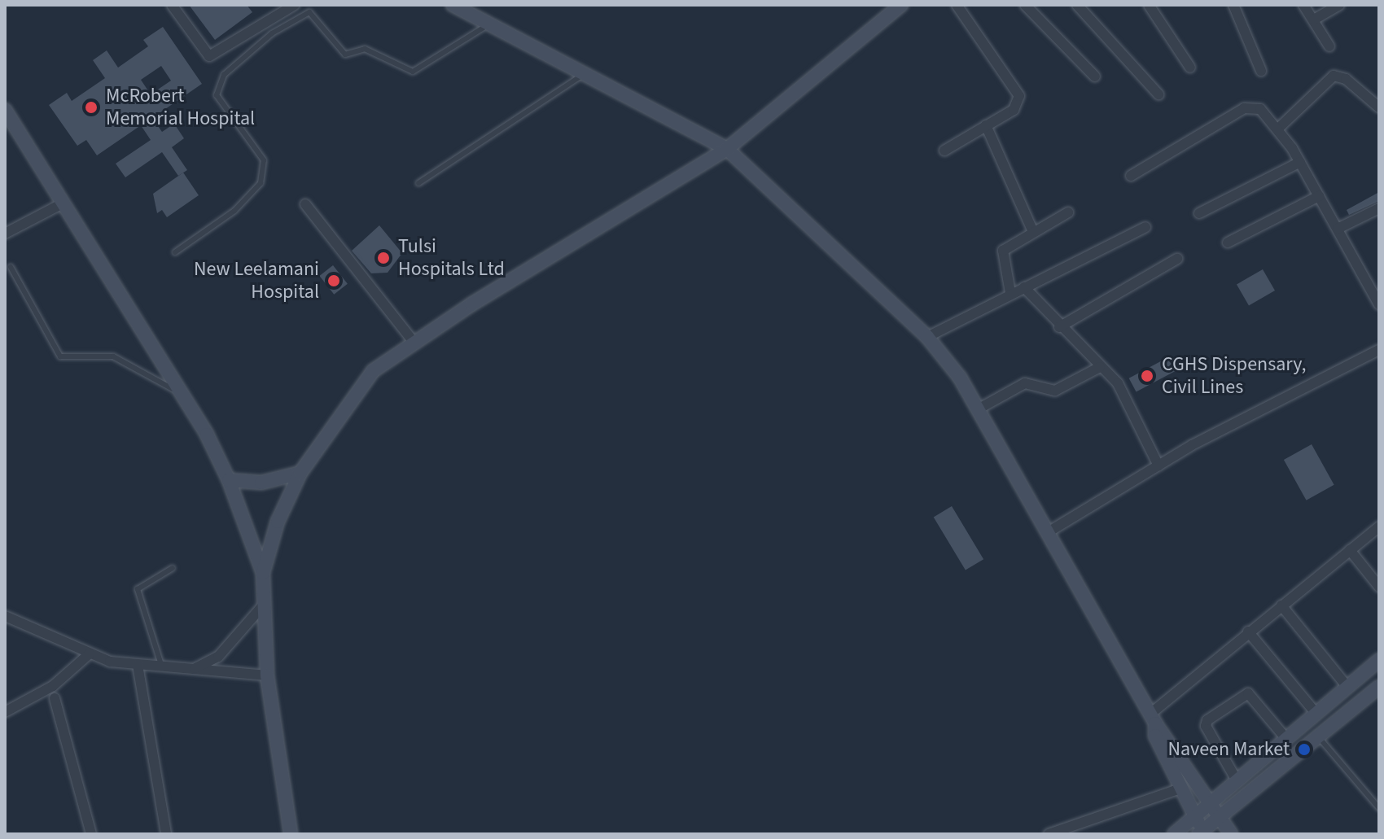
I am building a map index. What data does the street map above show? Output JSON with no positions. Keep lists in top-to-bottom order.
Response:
{
  "places": [
    "McRobert Memorial Hospital",
    "Tulsi Hospitals Ltd",
    "New Leelamani Hospital",
    "CGHS Dispensary, Civil Lines",
    "Naveen Market"
  ]
}
